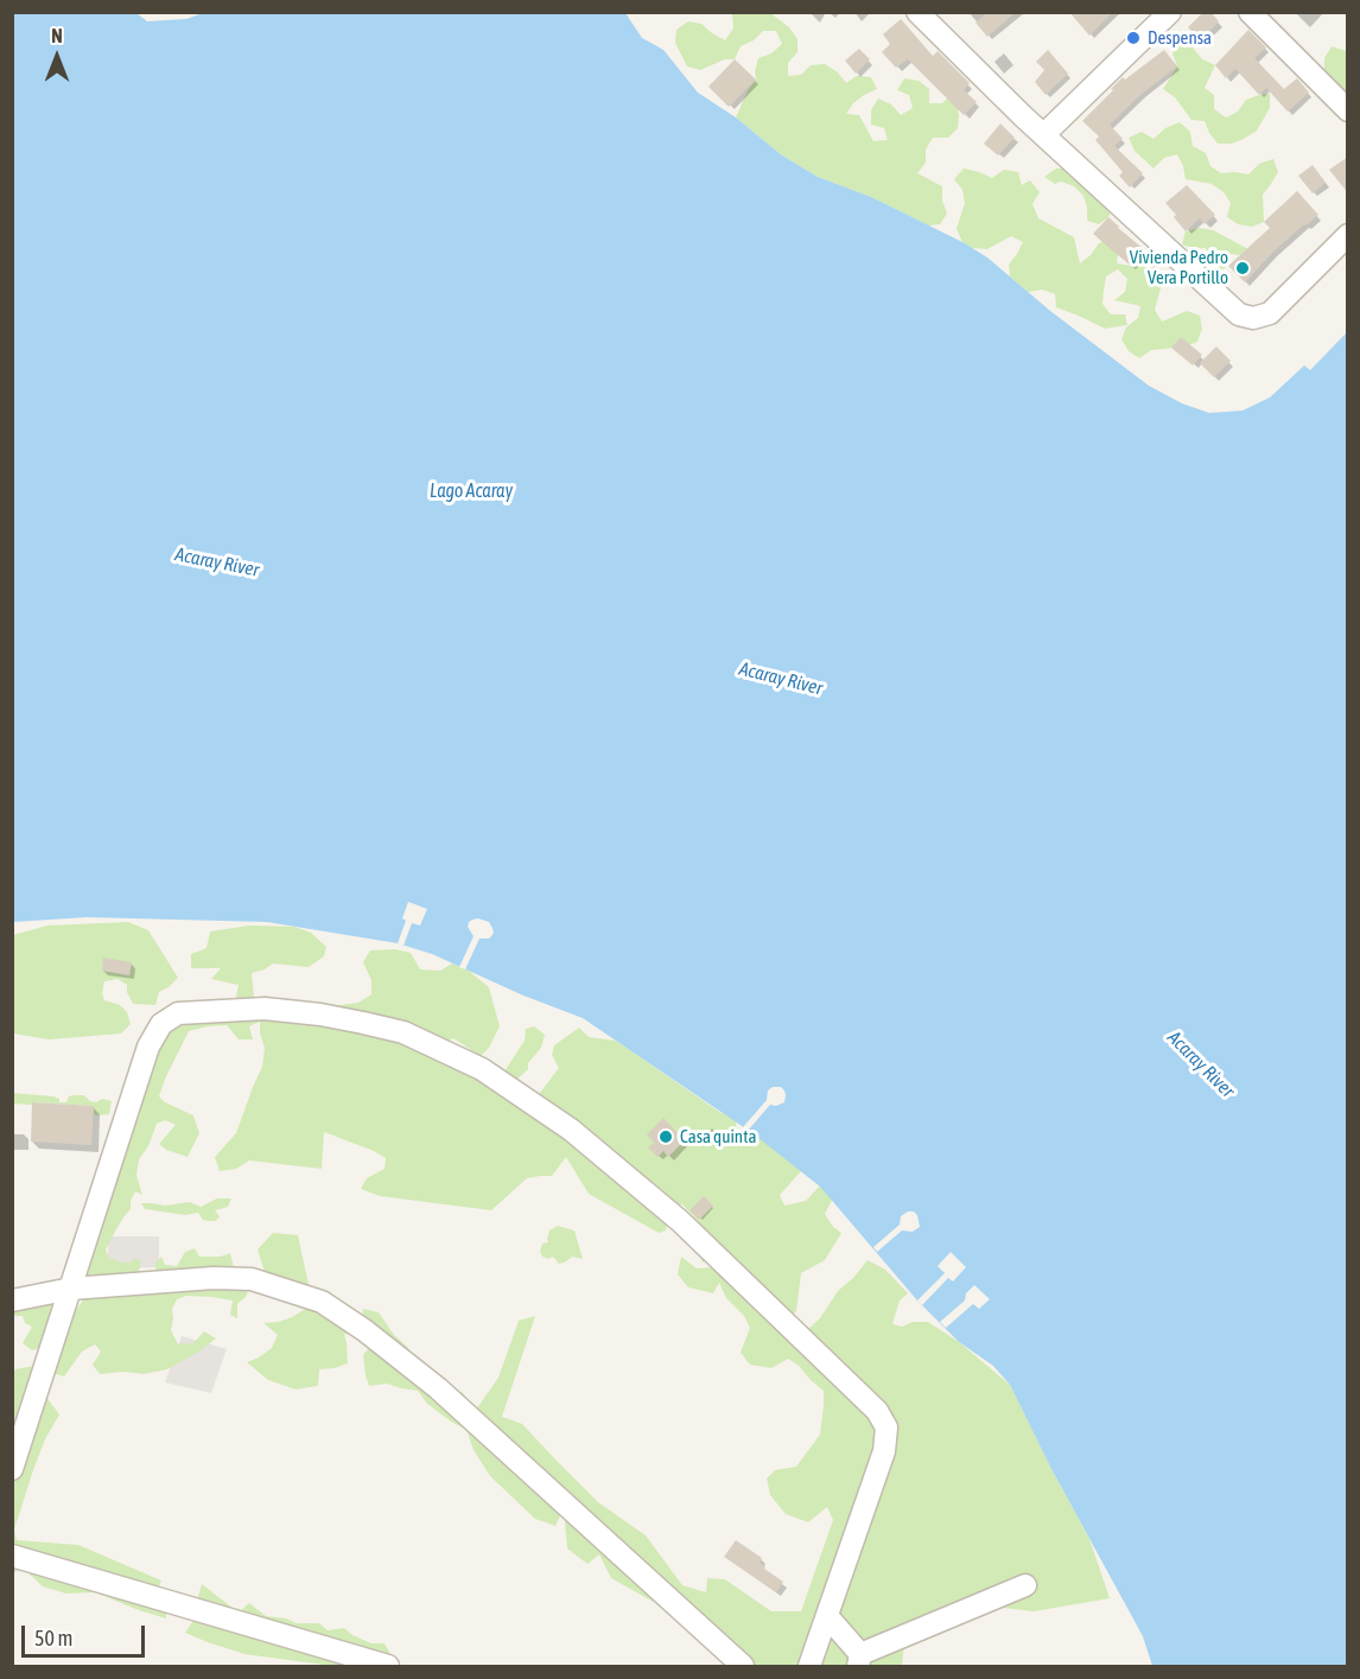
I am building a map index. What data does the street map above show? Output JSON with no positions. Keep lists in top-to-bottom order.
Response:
{
  "water": ["Lago Acaray", "Acaray River"],
  "places": ["Despensa", "Vivienda Pedro Vera Portillo", "Casa quinta"],
  "scale_bar": "50 m",
  "north": "top"
}
